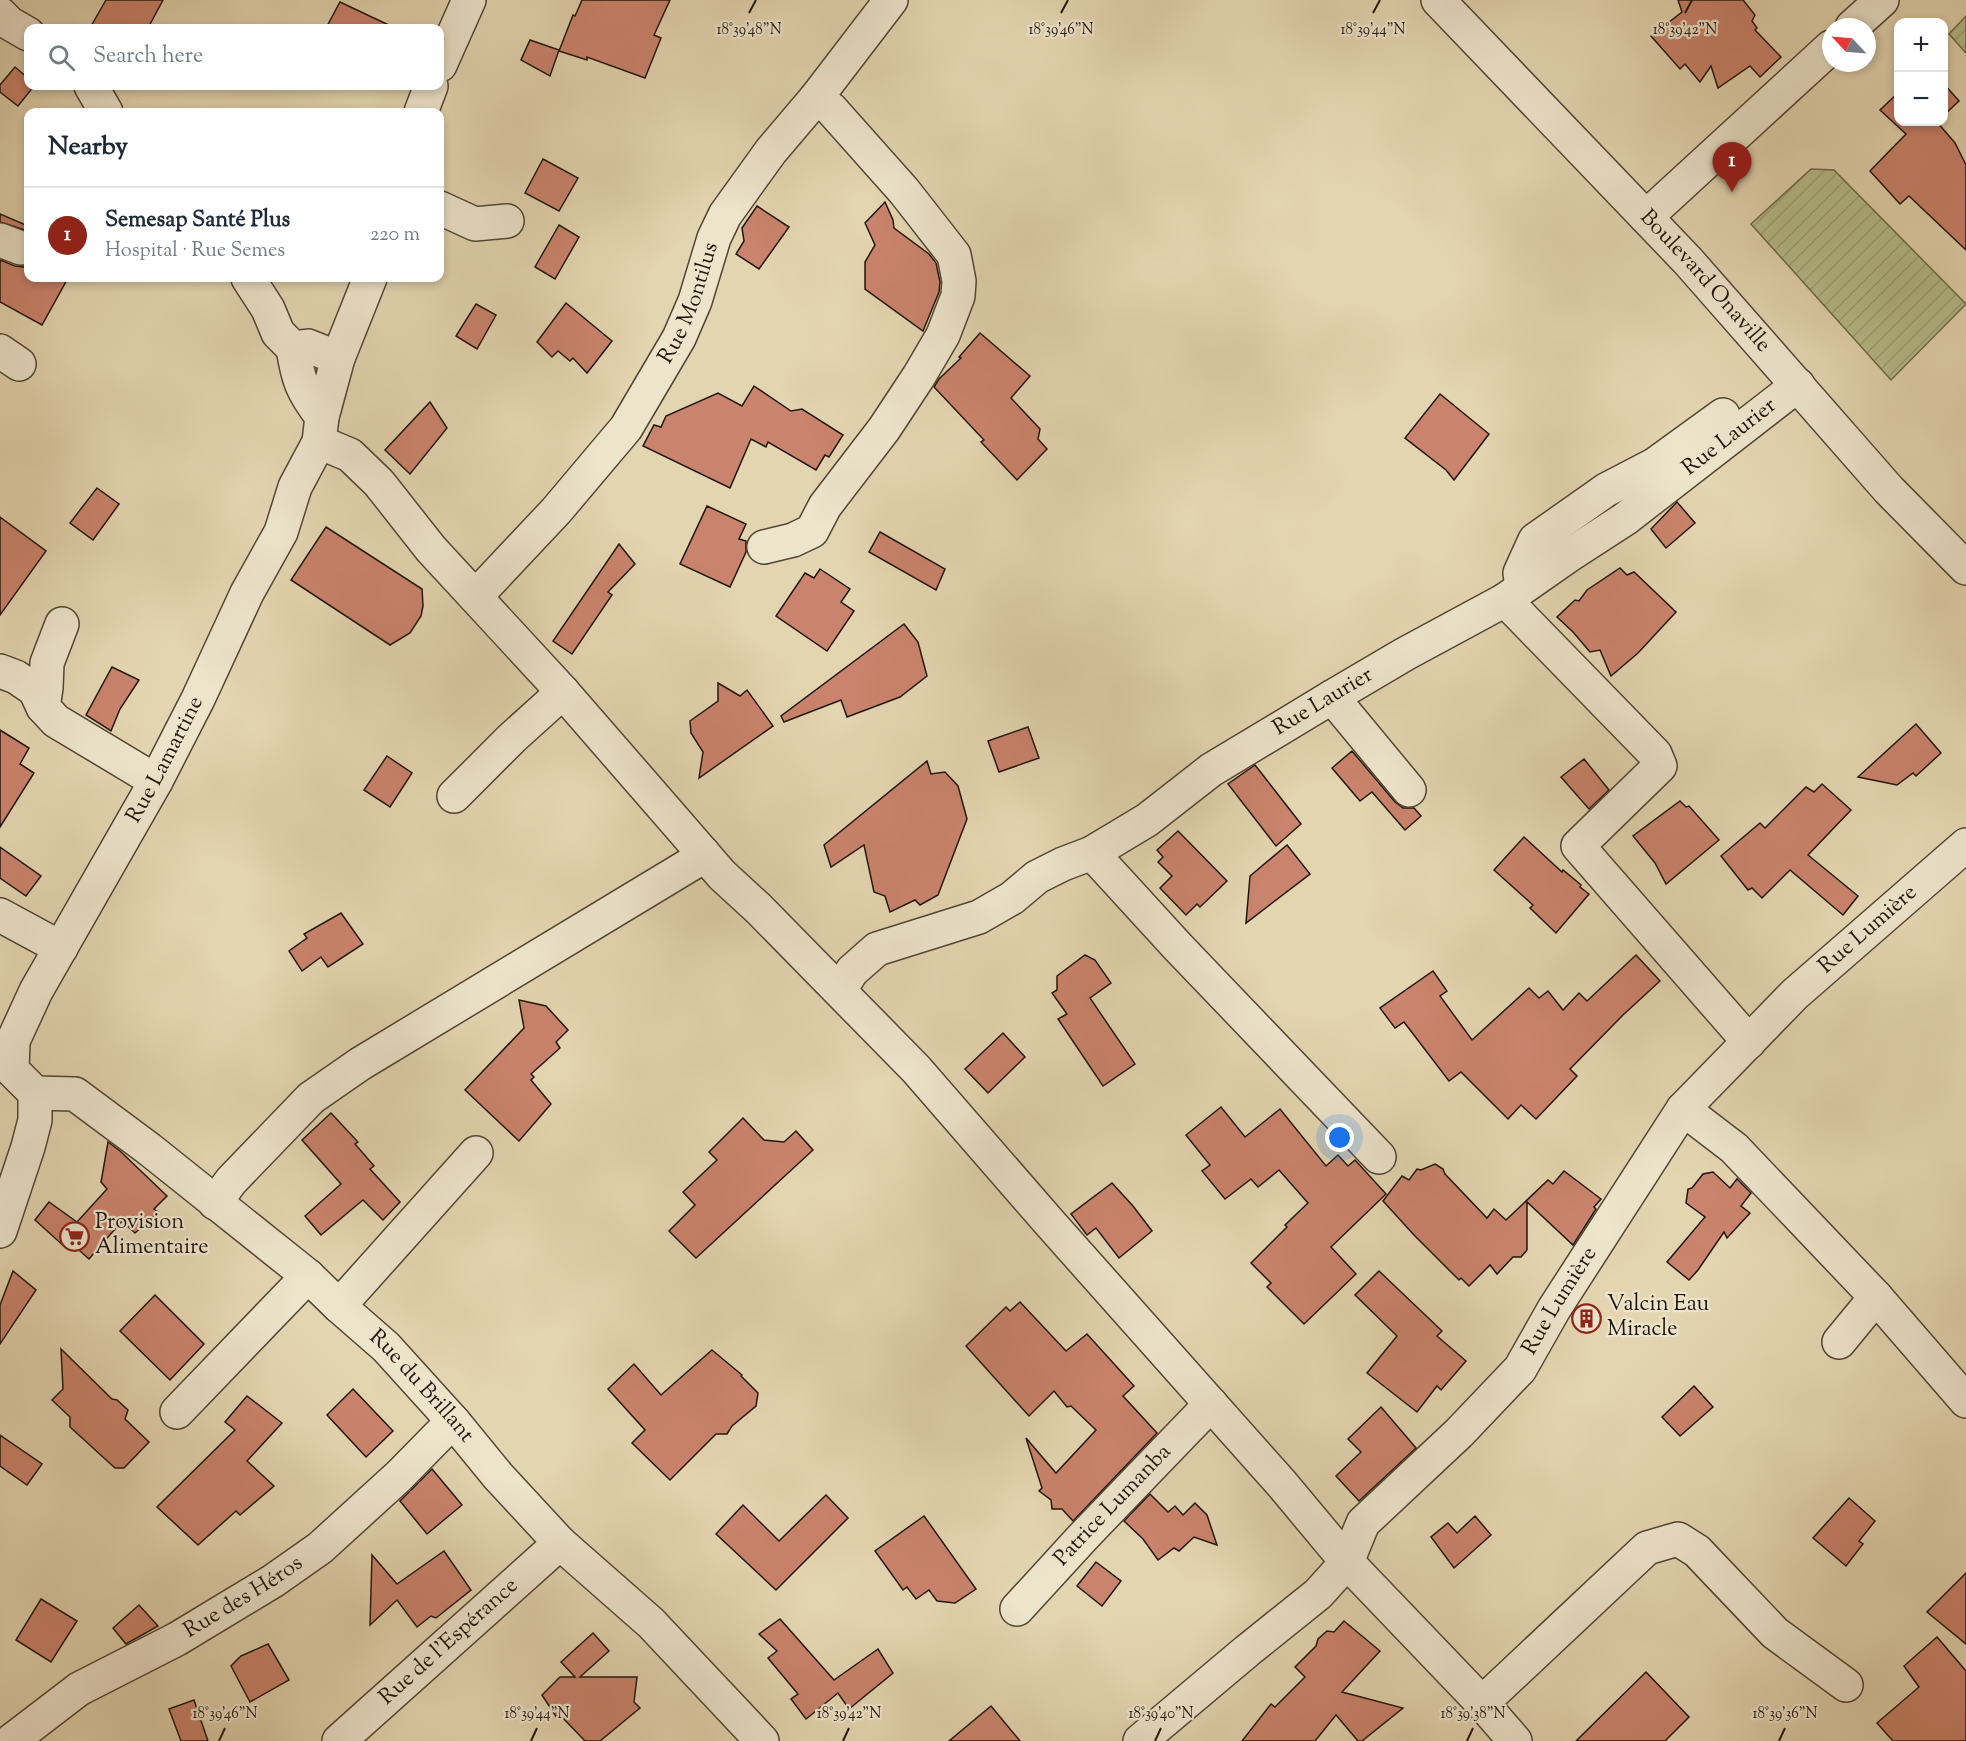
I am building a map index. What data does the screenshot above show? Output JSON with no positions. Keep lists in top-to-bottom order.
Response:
{
  "streets": {
    "street": [
      "Boulevard Onaville",
      "Rue Montilus",
      "Rue Laurier",
      "Rue Lamartine",
      "Rue Lumière",
      "Rue du Brillant",
      "Patrice Lumanba",
      "Rue des Héros",
      "Rue de l'Espérance"
    ]
  },
  "crossings": [
    ["Boulevard Onaville", "Rue Laurier"],
    ["Rue Lamartine", "Rue du Brillant"],
    ["Rue du Brillant", "Rue des Héros"],
    ["Rue du Brillant", "Rue de l'Espérance"]
  ],
  "places": {
    "supermarket": ["Provision Alimentaire"],
    "building": ["Valcin Eau Miracle"]
  },
  "north": "top left",
  "page": {
    "map_buttons": ["+", "−"],
    "search": "Search here",
    "heading": "Nearby",
    "pins": "1",
    "list": [
      {
        "mark": "1",
        "name": "Semesap Santé Plus",
        "note": "Hospital · Rue Semes",
        "value": "220 m"
      }
    ]
  },
  "coordinates": [
    "18°39'48\"N",
    "18°39'46\"N",
    "18°39'44\"N",
    "18°39'42\"N",
    "18°39'40\"N",
    "18°39'38\"N",
    "18°39'36\"N"
  ]
}
